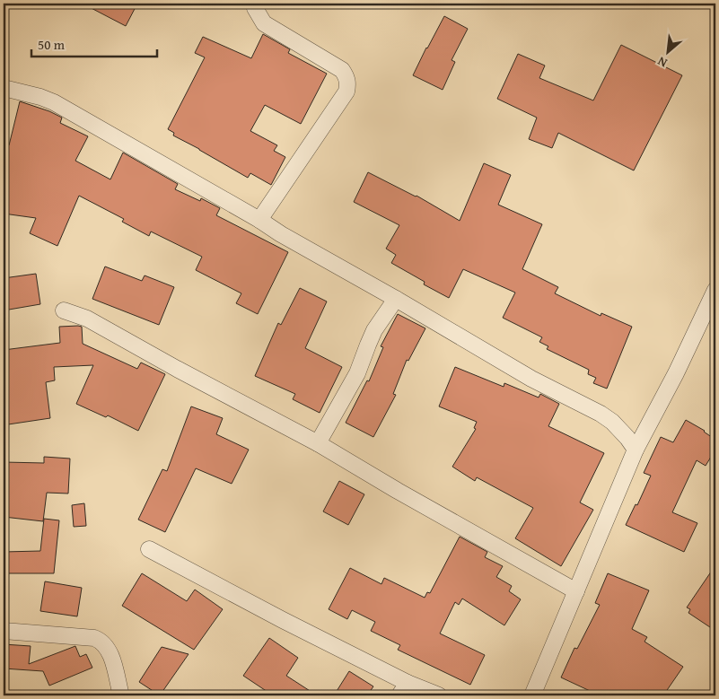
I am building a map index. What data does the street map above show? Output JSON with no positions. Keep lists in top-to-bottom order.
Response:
{
  "scale_bar": "50 m",
  "north": "bottom left"
}
